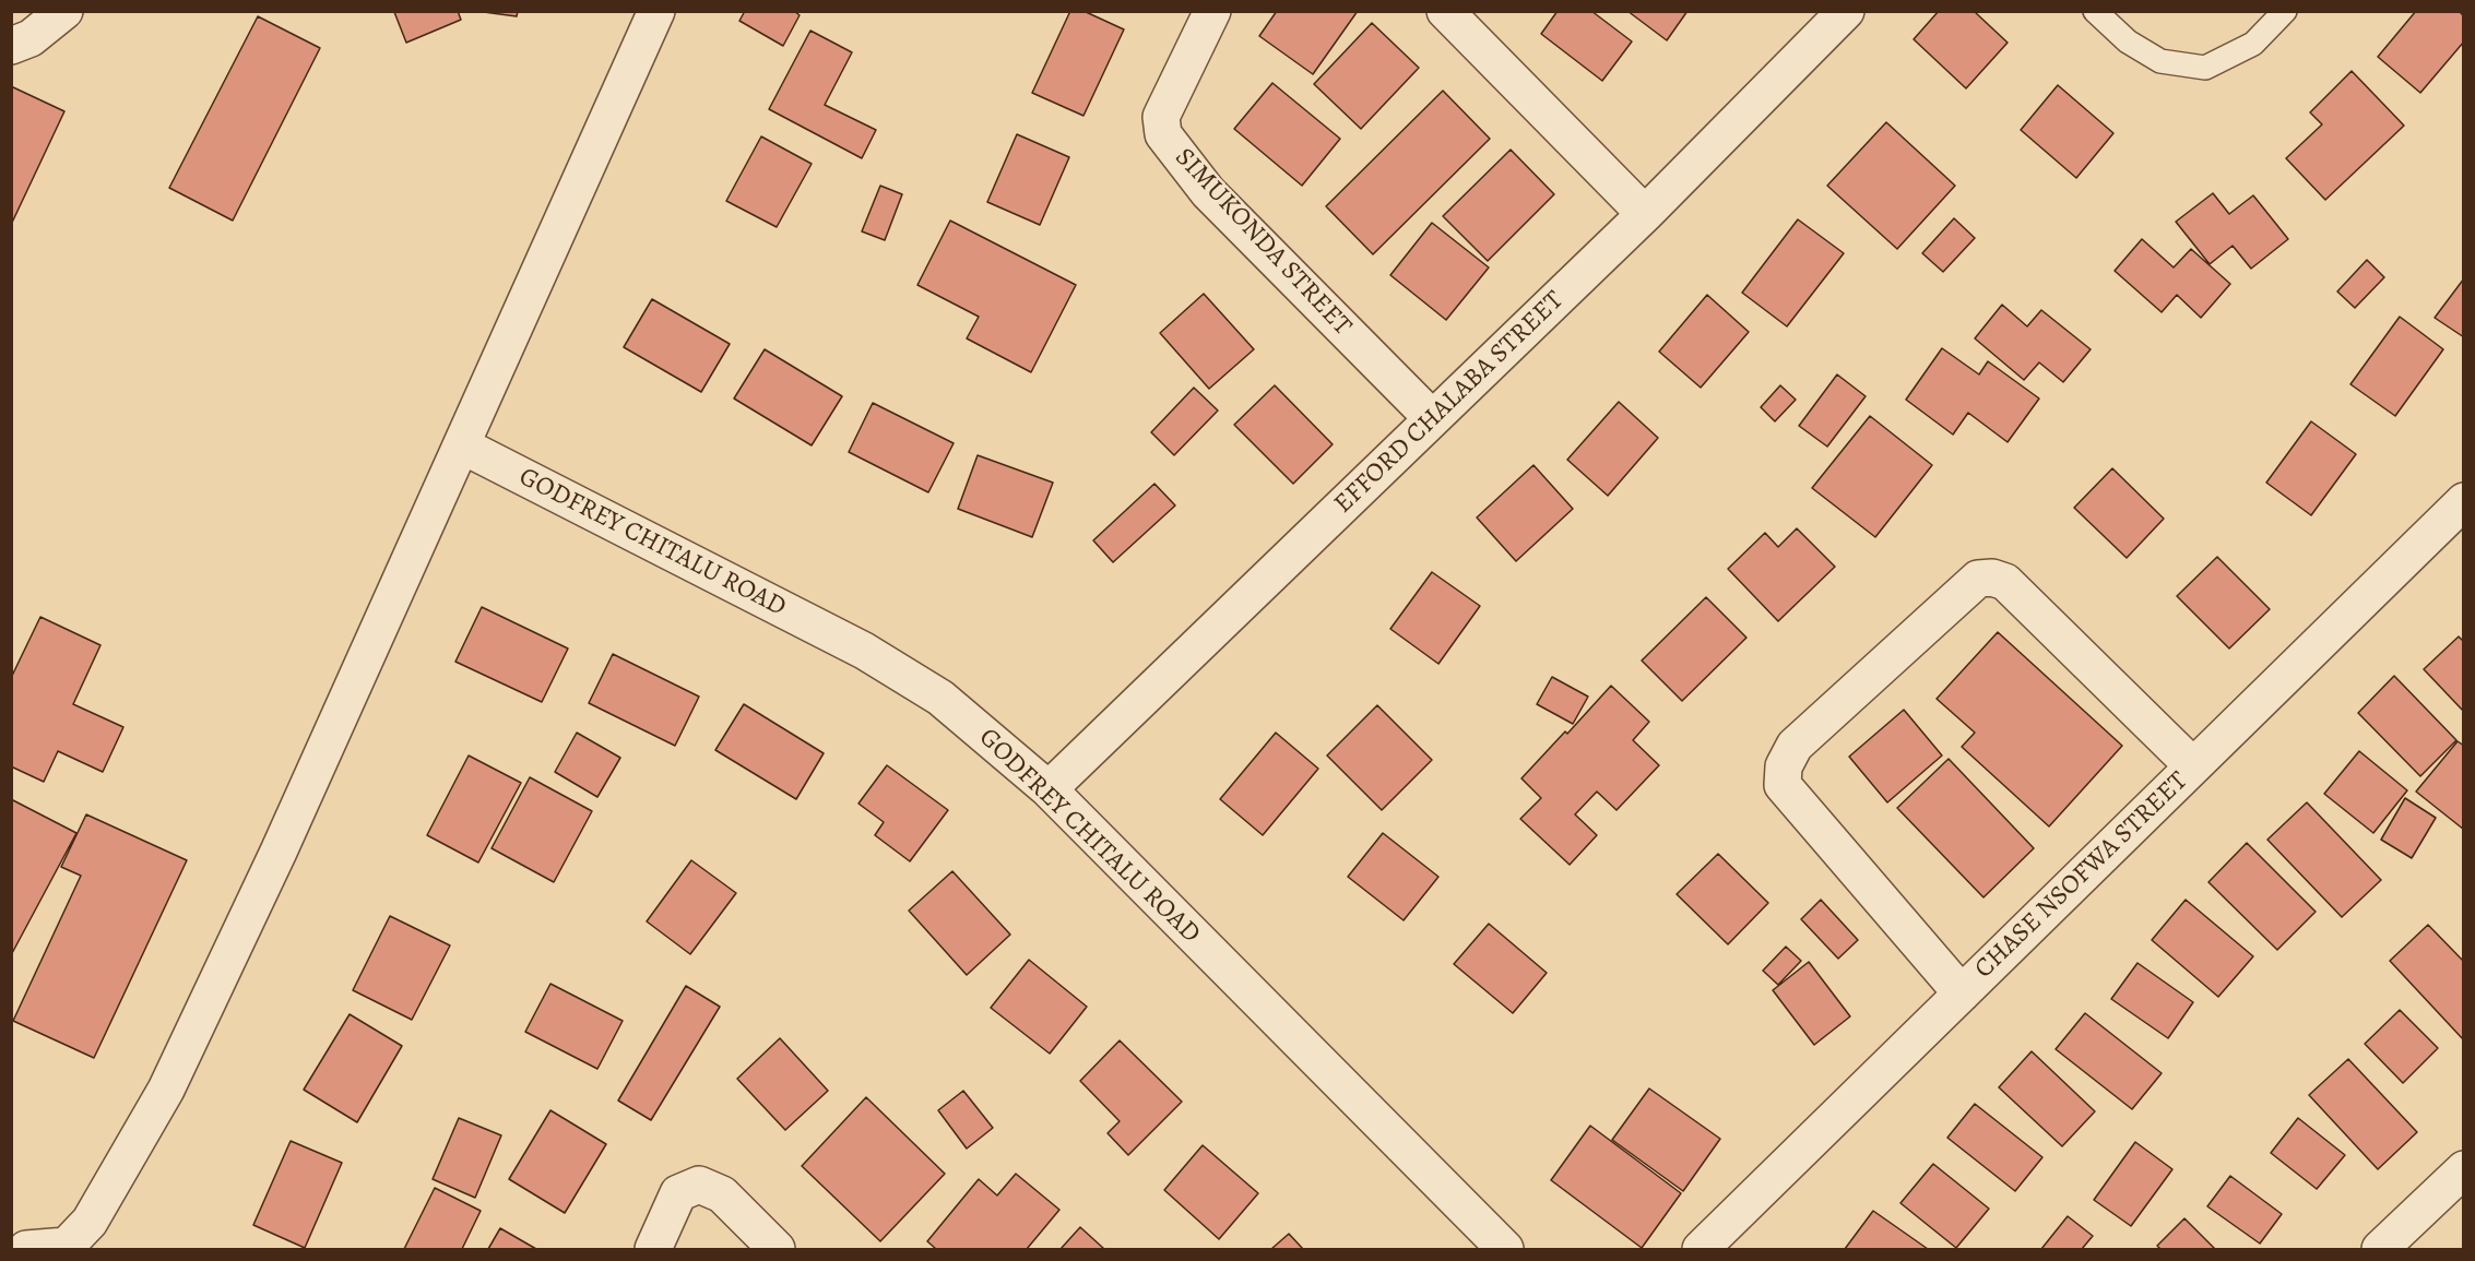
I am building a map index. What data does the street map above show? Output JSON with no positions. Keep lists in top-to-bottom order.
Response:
{
  "streets": {
    "street": [
      "SIMUKONDA STREET",
      "EFFORD CHALABA STREET",
      "GODFREY CHITALU ROAD",
      "CHASE NSOFWA STREET"
    ]
  },
  "crossings": [
    ["SIMUKONDA STREET", "EFFORD CHALABA STREET"],
    ["EFFORD CHALABA STREET", "GODFREY CHITALU ROAD"]
  ]
}
